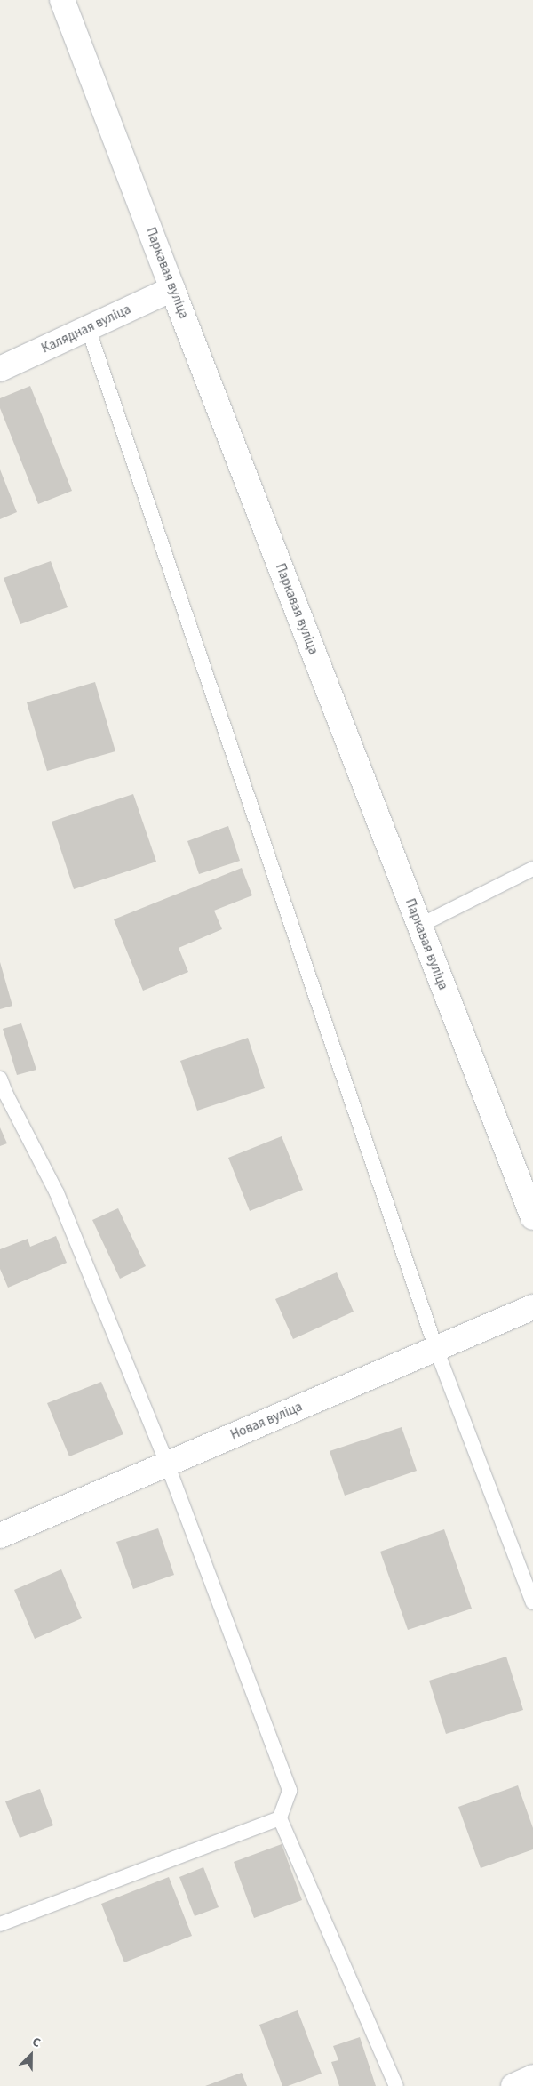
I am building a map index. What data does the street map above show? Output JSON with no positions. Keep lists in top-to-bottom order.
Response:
{
  "streets": {
    "main road": ["Паркавая вуліца", "Калядная вуліца", "Новая вуліца"]
  },
  "crossings": [
    ["Паркавая вуліца", "Калядная вуліца"]
  ],
  "north": "top right"
}
